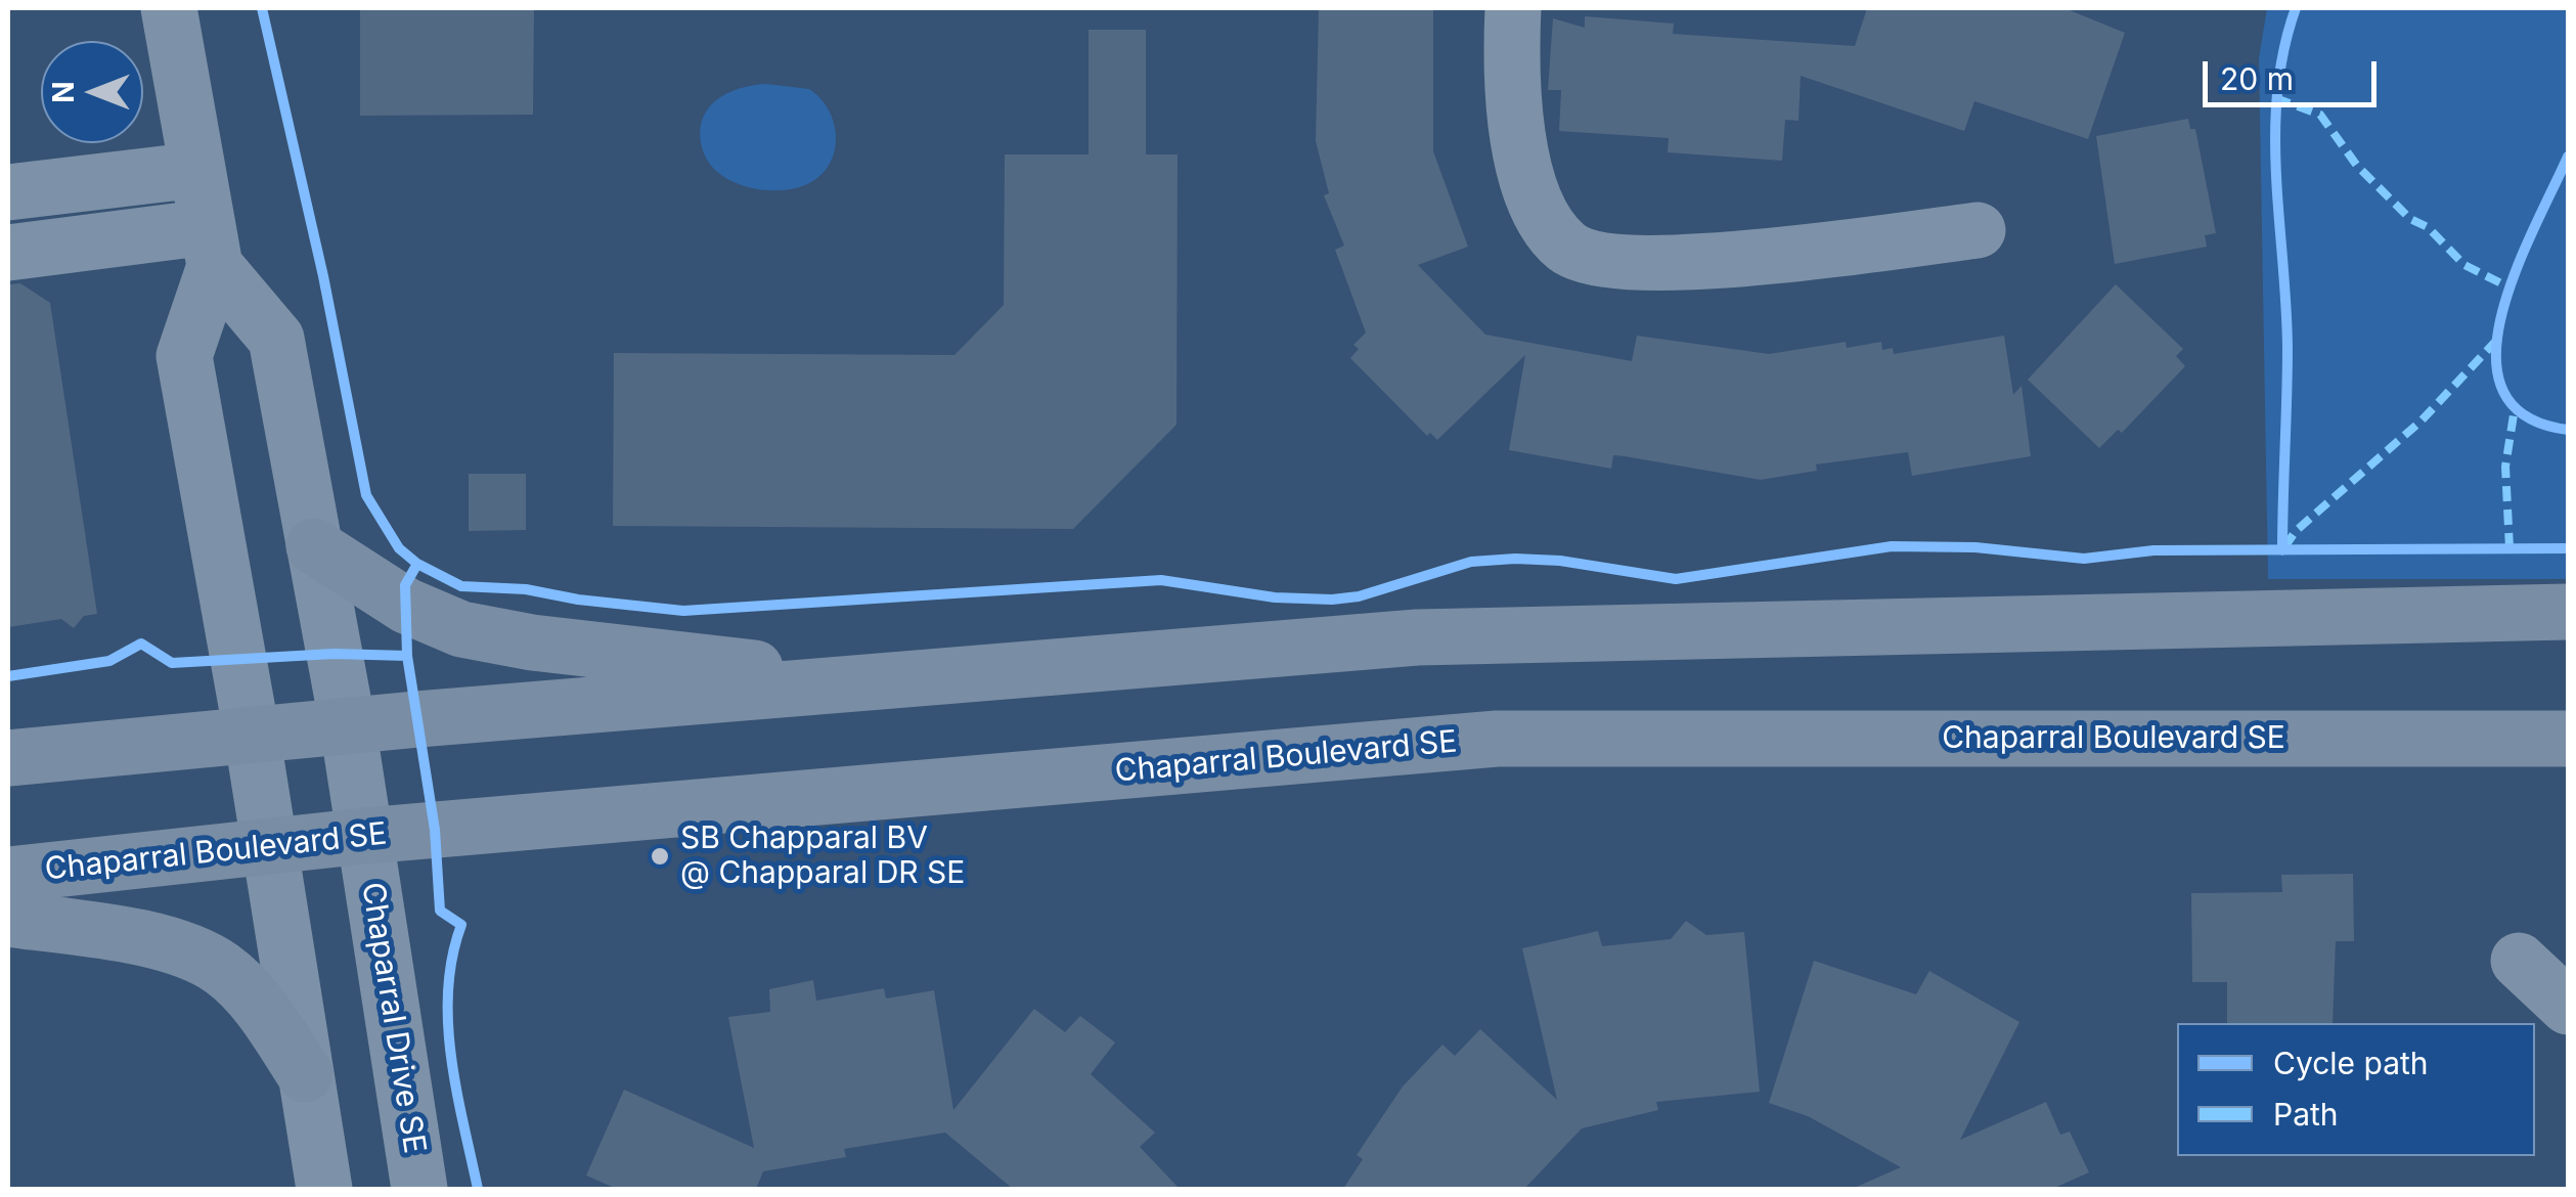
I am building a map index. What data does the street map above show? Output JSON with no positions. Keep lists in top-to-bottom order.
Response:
{
  "streets": {
    "main road": ["Chaparral Boulevard SE"],
    "street": ["Chaparral Drive SE"]
  },
  "crossings": [
    ["Chaparral Boulevard SE", "Chaparral Drive SE"]
  ],
  "places": ["SB Chapparal BV @ Chapparal DR SE"],
  "legend": ["Cycle path", "Path"],
  "scale_bar": "20 m",
  "north": "left"
}
